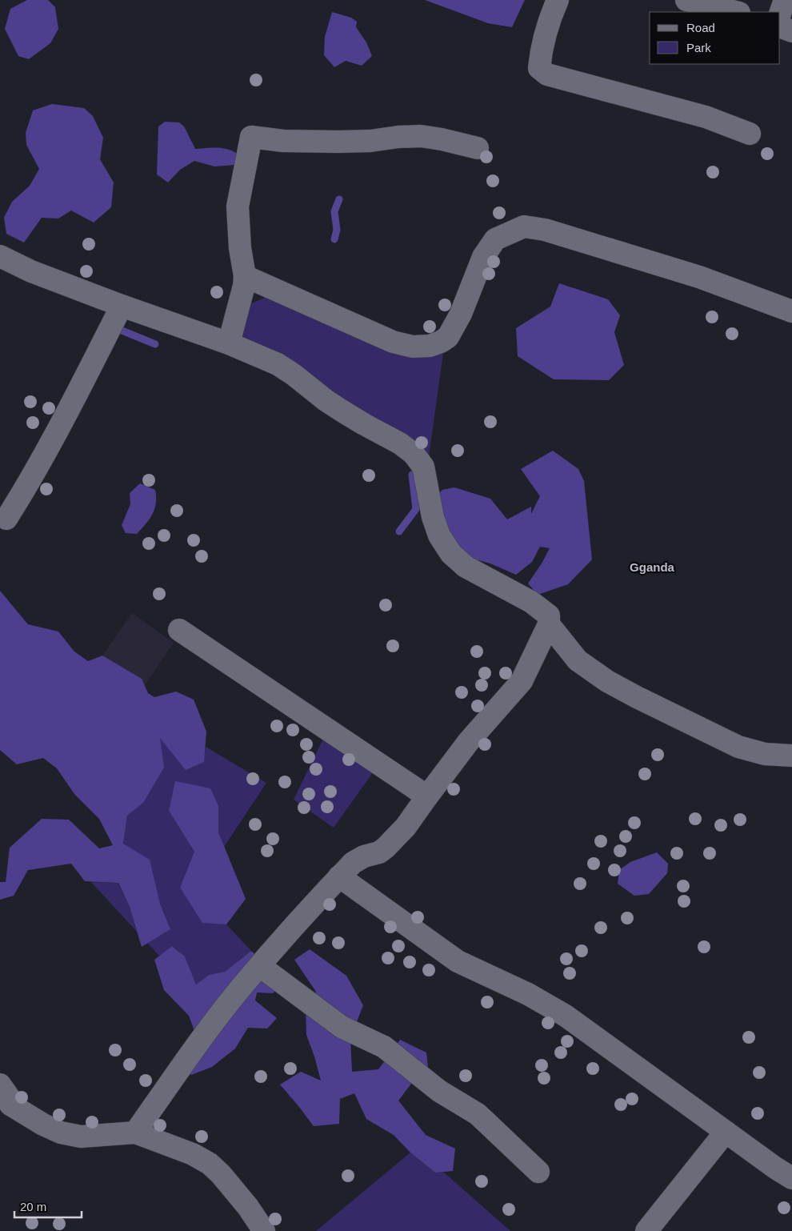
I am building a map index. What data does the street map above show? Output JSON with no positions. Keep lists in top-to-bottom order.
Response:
{
  "districts": ["Gganda"],
  "legend": ["Road", "Park"],
  "scale_bar": "20 m"
}
